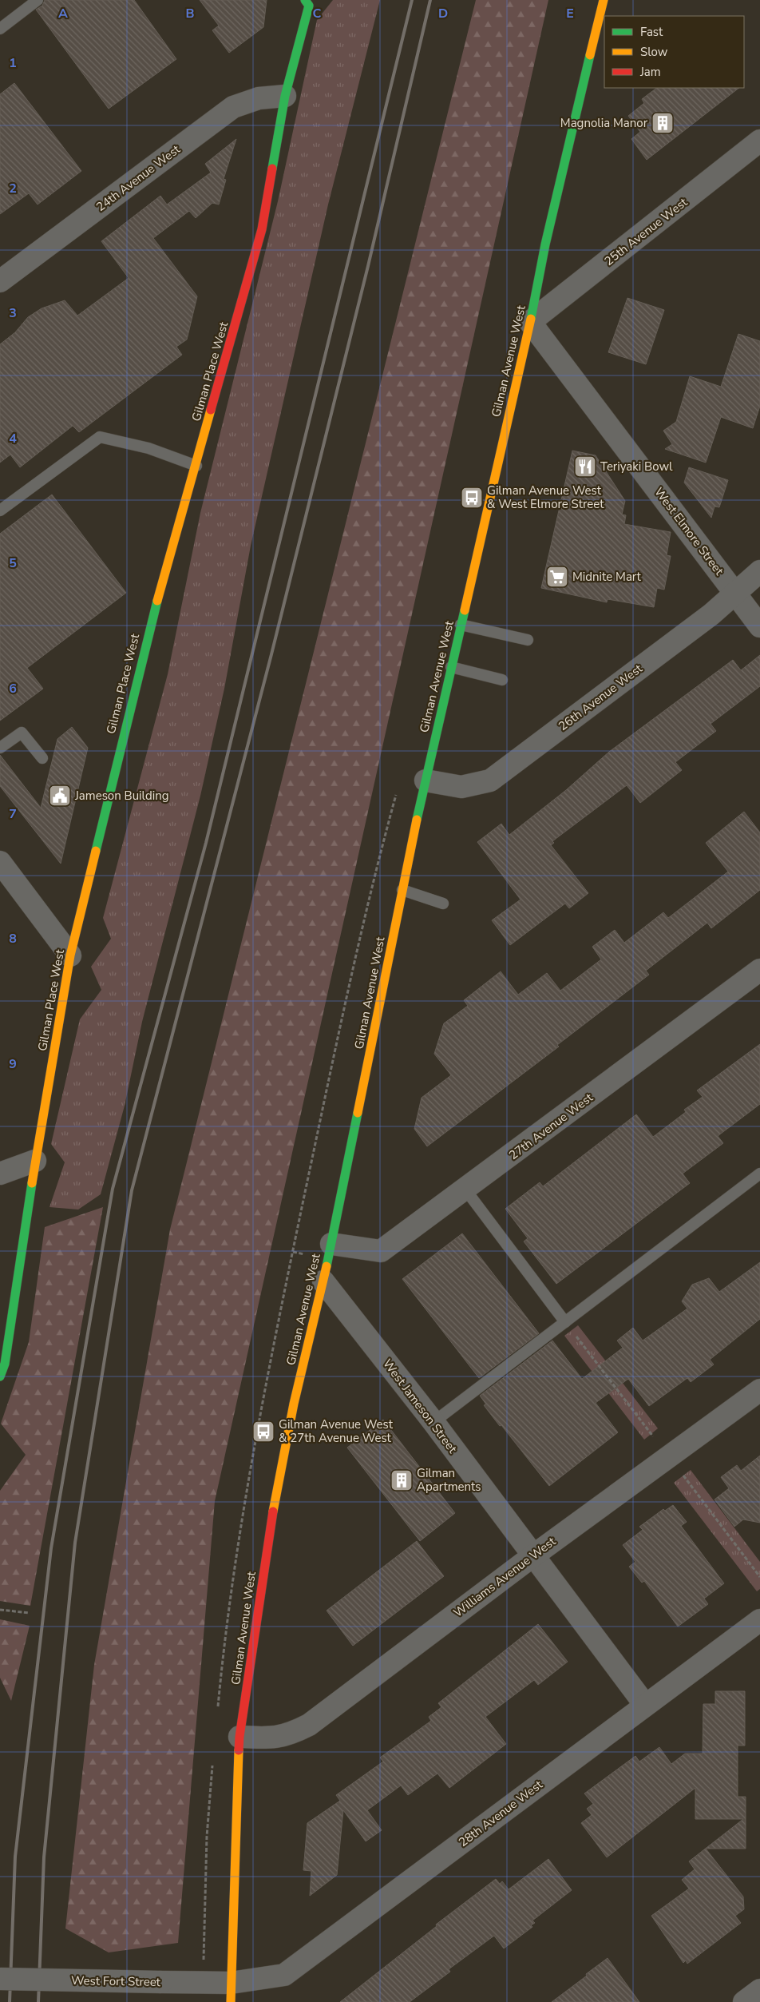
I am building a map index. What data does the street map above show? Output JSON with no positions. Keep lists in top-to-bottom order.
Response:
{
  "streets": {
    "main road": ["Gilman Avenue West", "Gilman Place West"],
    "street": [
      "24th Avenue West",
      "25th Avenue West",
      "West Elmore Street",
      "26th Avenue West",
      "27th Avenue West",
      "West Jameson Street",
      "Williams Avenue West",
      "28th Avenue West",
      "West Fort Street"
    ]
  },
  "crossings": [
    ["24th Avenue West", "Gilman Place West"],
    ["25th Avenue West", "Gilman Avenue West"],
    ["25th Avenue West", "West Elmore Street"],
    ["Gilman Avenue West", "West Elmore Street"],
    ["Gilman Avenue West", "26th Avenue West"],
    ["Gilman Avenue West", "27th Avenue West"],
    ["Gilman Avenue West", "West Jameson Street"],
    ["Gilman Avenue West", "Williams Avenue West"],
    ["Gilman Avenue West", "28th Avenue West"],
    ["Gilman Avenue West", "West Fort Street"],
    ["West Elmore Street", "26th Avenue West"],
    ["West Jameson Street", "Williams Avenue West"],
    ["West Jameson Street", "28th Avenue West"],
    ["28th Avenue West", "West Fort Street"]
  ],
  "places": {
    "building": ["Magnolia Manor", "Gilman Apartments"],
    "restaurant": ["Teriyaki Bowl"],
    "bus stop": ["Gilman Avenue West & West Elmore Street", "Gilman Avenue West & 27th Avenue West"],
    "supermarket": ["Midnite Mart"],
    "public building": ["Jameson Building"]
  },
  "legend": ["Fast", "Slow", "Jam"],
  "grid": {
    "columns": [
      "A",
      "B",
      "C",
      "D",
      "E"
    ],
    "rows": [
      "1",
      "2",
      "3",
      "4",
      "5",
      "6",
      "7",
      "8",
      "9"
    ]
  }
}
